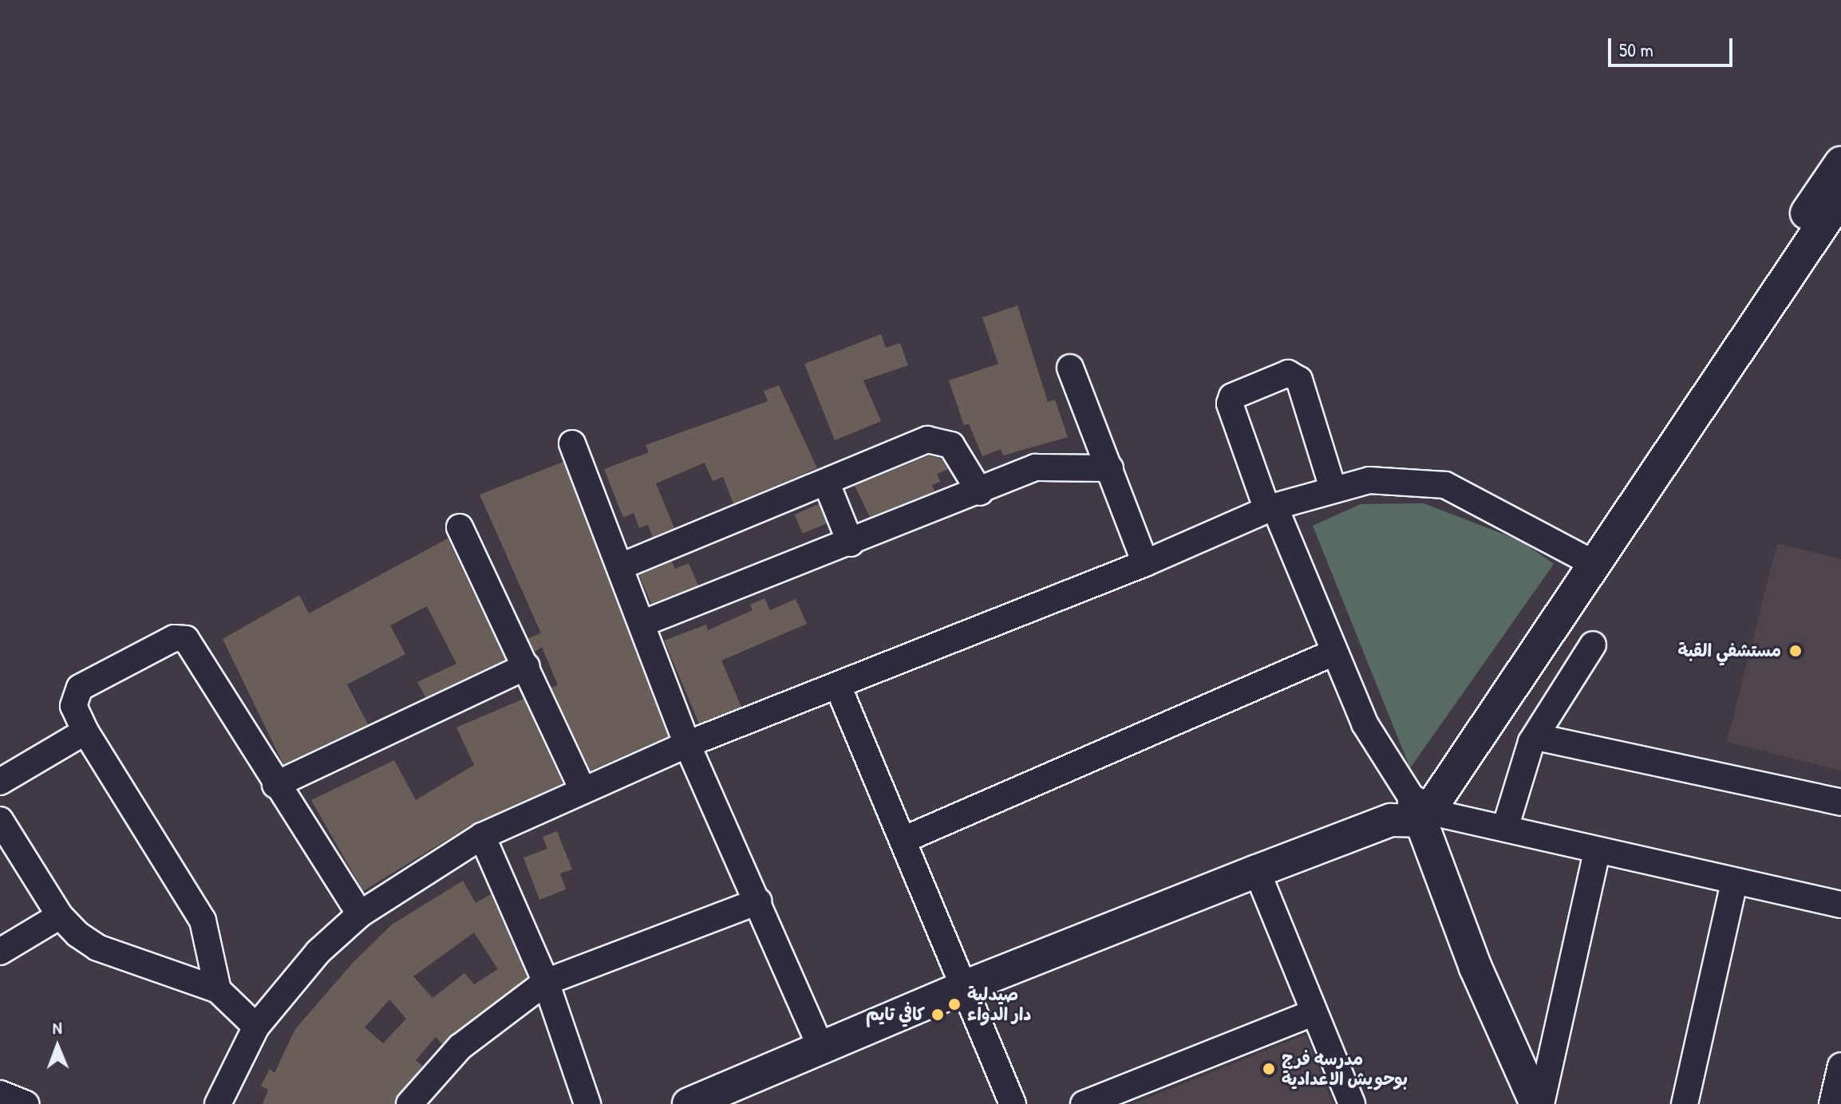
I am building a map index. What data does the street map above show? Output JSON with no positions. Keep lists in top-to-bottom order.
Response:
{
  "places": [
    "مستشفي القبة",
    "صيدلية دار الدواء",
    "كافي تايم",
    "مدرسه فرج بوحويش الاعدادية"
  ],
  "scale_bar": "50 m",
  "north": "top"
}
